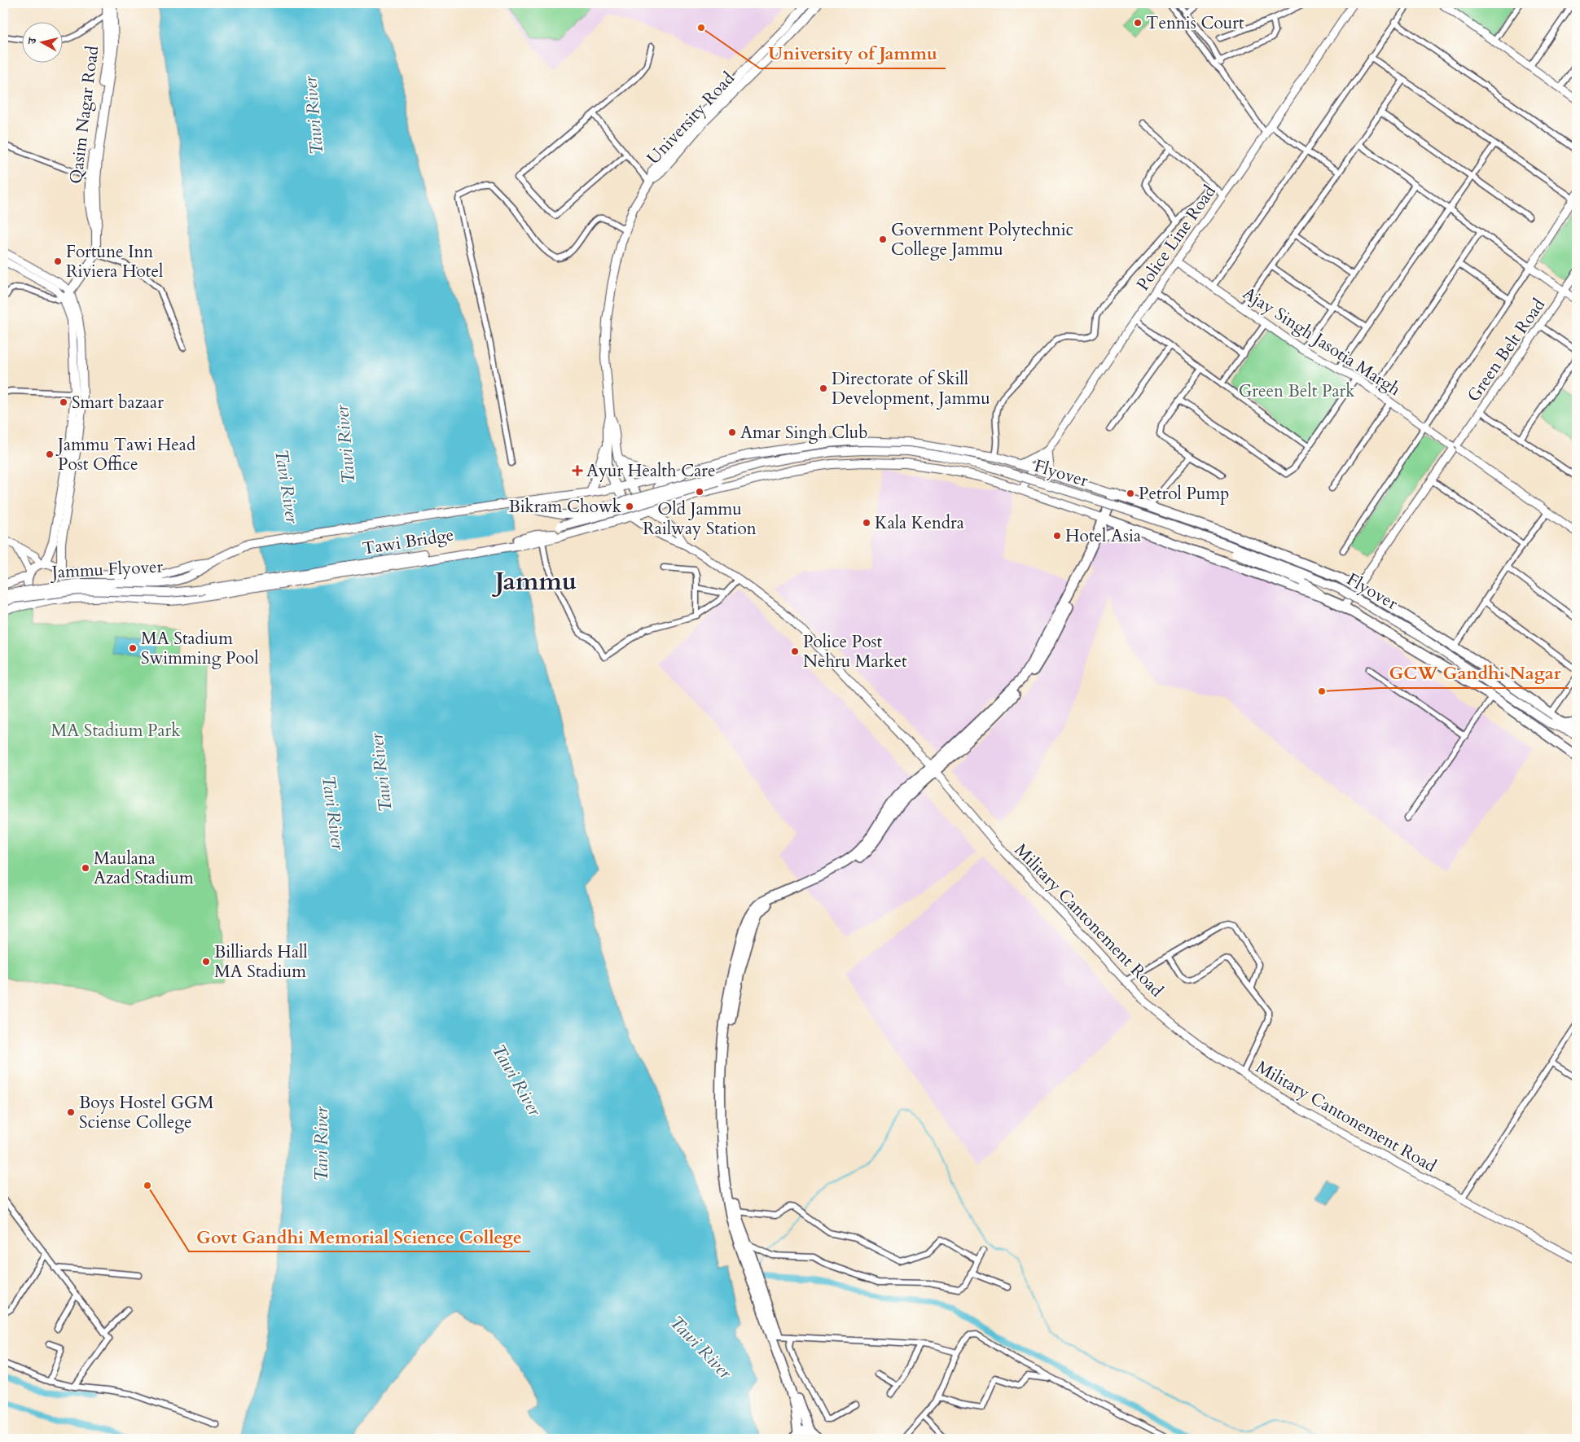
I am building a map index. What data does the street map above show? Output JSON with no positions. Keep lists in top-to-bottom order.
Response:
{
  "streets": {
    "main road": [
      "Qasim Nagar Road",
      "University Road",
      "Flyover",
      "Tawi Bridge",
      "Jammu Flyover"
    ],
    "street": [
      "Police Line Road",
      "Ajay Singh Jasotia Margh",
      "Green Belt Road",
      "Military Cantonement Road"
    ]
  },
  "crossings": [
    ["Police Line Road", "Ajay Singh Jasotia Margh"],
    ["Ajay Singh Jasotia Margh", "Green Belt Road"],
    ["Flyover", "Tawi Bridge"],
    ["Tawi Bridge", "Jammu Flyover"]
  ],
  "districts": ["Jammu"],
  "water": ["Tawi River", "Tavi River"],
  "parks": ["Green Belt Park", "MA Stadium Park"],
  "places": {
    "other": [
      "Tennis Court",
      "University of Jammu",
      "Government Polytechnic College Jammu",
      "Fortune Inn Riviera Hotel",
      "Directorate of Skill Development, Jammu",
      "Smart bazaar",
      "Amar Singh Club",
      "Jammu Tawi Head Post Office",
      "Old Jammu Railway Station",
      "Petrol Pump",
      "Bikram Chowk",
      "Kala Kendra",
      "Hotel Asia",
      "MA Stadium Swimming Pool",
      "Police Post Nehru Market",
      "GCW Gandhi Nagar",
      "Maulana Azad Stadium",
      "Billiards Hall MA Stadium",
      "Boys Hostel GGM Sciense College",
      "Govt Gandhi Memorial Science College"
    ],
    "health": ["Ayur Health Care"]
  },
  "north": "left"
}
